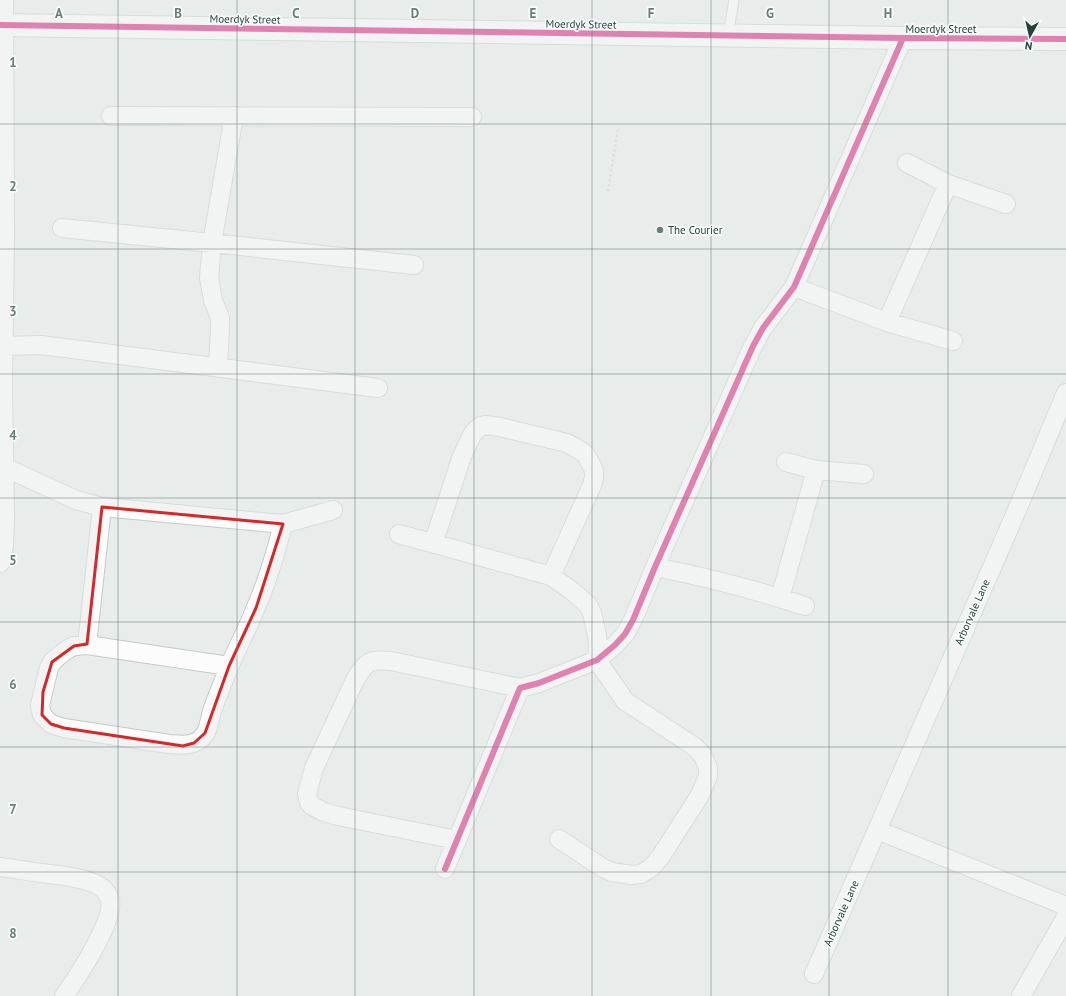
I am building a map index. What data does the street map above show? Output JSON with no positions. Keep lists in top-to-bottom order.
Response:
{
  "streets": {
    "street": ["Moerdyk Street", "Arborvale Lane"]
  },
  "places": ["The Courier"],
  "north": "bottom",
  "grid": {
    "columns": [
      "A",
      "B",
      "C",
      "D",
      "E",
      "F",
      "G",
      "H"
    ],
    "rows": [
      "1",
      "2",
      "3",
      "4",
      "5",
      "6",
      "7",
      "8"
    ]
  }
}
